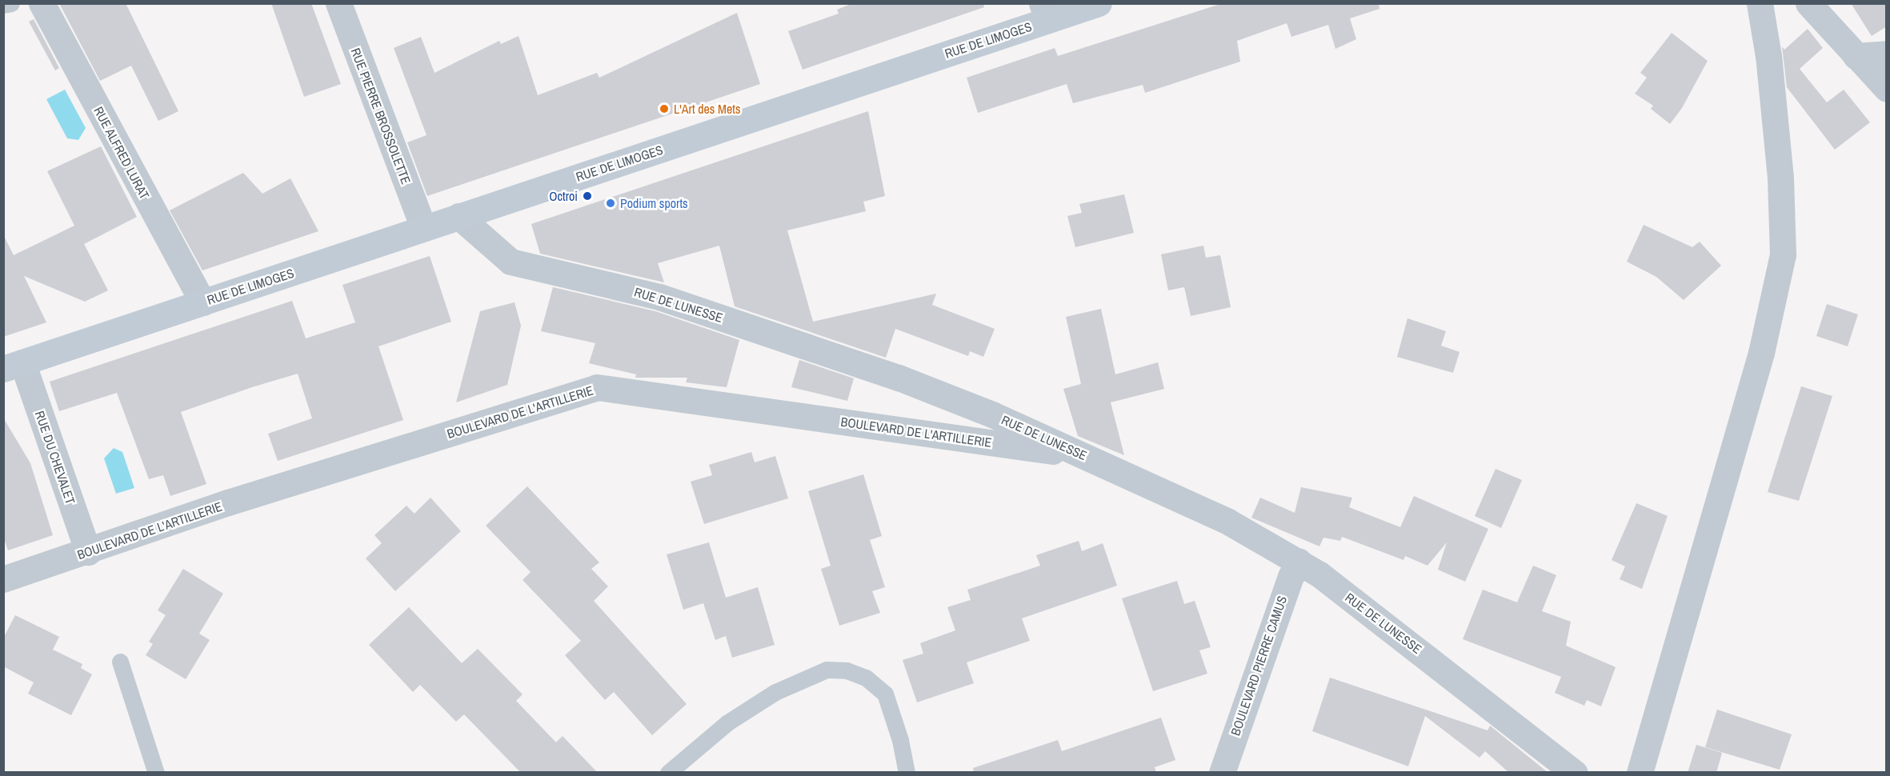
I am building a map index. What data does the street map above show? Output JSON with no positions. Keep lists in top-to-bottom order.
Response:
{
  "streets": {
    "main road": ["RUE DE LIMOGES"],
    "street": [
      "RUE PIERRE BROSSOLETTE",
      "RUE ALFRED LURAT",
      "RUE DE LUNESSE",
      "BOULEVARD DE L'ARTILLERIE",
      "RUE DU CHEVALET",
      "BOULEVARD PIERRE CAMUS"
    ]
  },
  "crossings": [
    ["RUE DE LIMOGES", "RUE PIERRE BROSSOLETTE"],
    ["RUE DE LIMOGES", "RUE ALFRED LURAT"],
    ["RUE DE LIMOGES", "RUE DE LUNESSE"],
    ["RUE DE LIMOGES", "RUE DU CHEVALET"],
    ["RUE DE LUNESSE", "BOULEVARD DE L'ARTILLERIE"],
    ["RUE DE LUNESSE", "BOULEVARD PIERRE CAMUS"],
    ["BOULEVARD DE L'ARTILLERIE", "RUE DU CHEVALET"]
  ],
  "places": ["L'Art des Mets", "Octroi", "Podium sports"]
}
